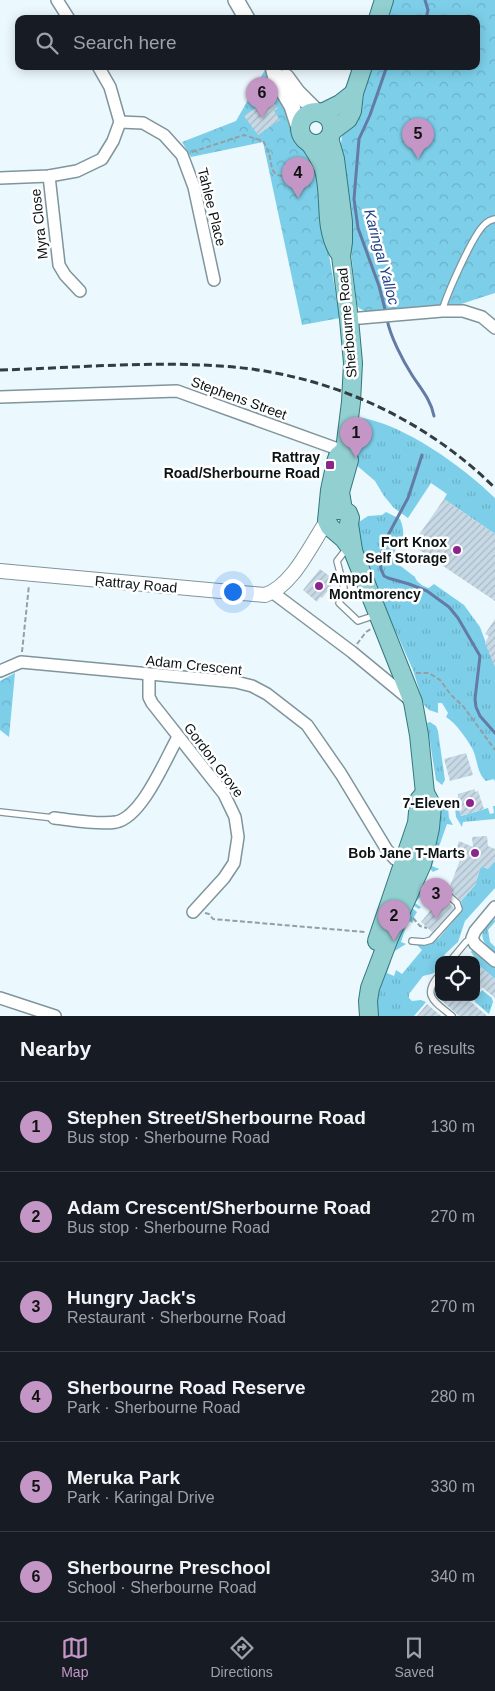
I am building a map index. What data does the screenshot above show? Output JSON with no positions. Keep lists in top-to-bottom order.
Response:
{
  "streets": {
    "main road": ["Sherbourne Road"],
    "street": [
      "Tahlee Place",
      "Myra Close",
      "Stephens Street",
      "Rattray Road",
      "Adam Crescent",
      "Gordon Grove"
    ]
  },
  "crossings": [
    ["Sherbourne Road", "Stephens Street"],
    ["Sherbourne Road", "Adam Crescent"],
    ["Adam Crescent", "Gordon Grove"]
  ],
  "water": ["Karingal Yalloc"],
  "places": {
    "transit": ["Rattray Road/Sherbourne Road"],
    "other": [
      "Fort Knox Self Storage",
      "Ampol Montmorency",
      "7-Eleven",
      "Bob Jane T-Marts"
    ]
  },
  "page": {
    "search": "Search here",
    "pins": [
      "6",
      "5",
      "4",
      "1",
      "3",
      "2"
    ],
    "heading": ["Nearby", "6 results"],
    "list": [
      {
        "mark": "1",
        "name": "Stephen Street/Sherbourne Road",
        "note": "Bus stop · Sherbourne Road",
        "value": "130 m"
      },
      {
        "mark": "2",
        "name": "Adam Crescent/Sherbourne Road",
        "note": "Bus stop · Sherbourne Road",
        "value": "270 m"
      },
      {
        "mark": "3",
        "name": "Hungry Jack's",
        "note": "Restaurant · Sherbourne Road",
        "value": "270 m"
      },
      {
        "mark": "4",
        "name": "Sherbourne Road Reserve",
        "note": "Park · Sherbourne Road",
        "value": "280 m"
      },
      {
        "mark": "5",
        "name": "Meruka Park",
        "note": "Park · Karingal Drive",
        "value": "330 m"
      },
      {
        "mark": "6",
        "name": "Sherbourne Preschool",
        "note": "School · Sherbourne Road",
        "value": "340 m"
      }
    ],
    "nav": ["Map", "Directions", "Saved"]
  }
}
